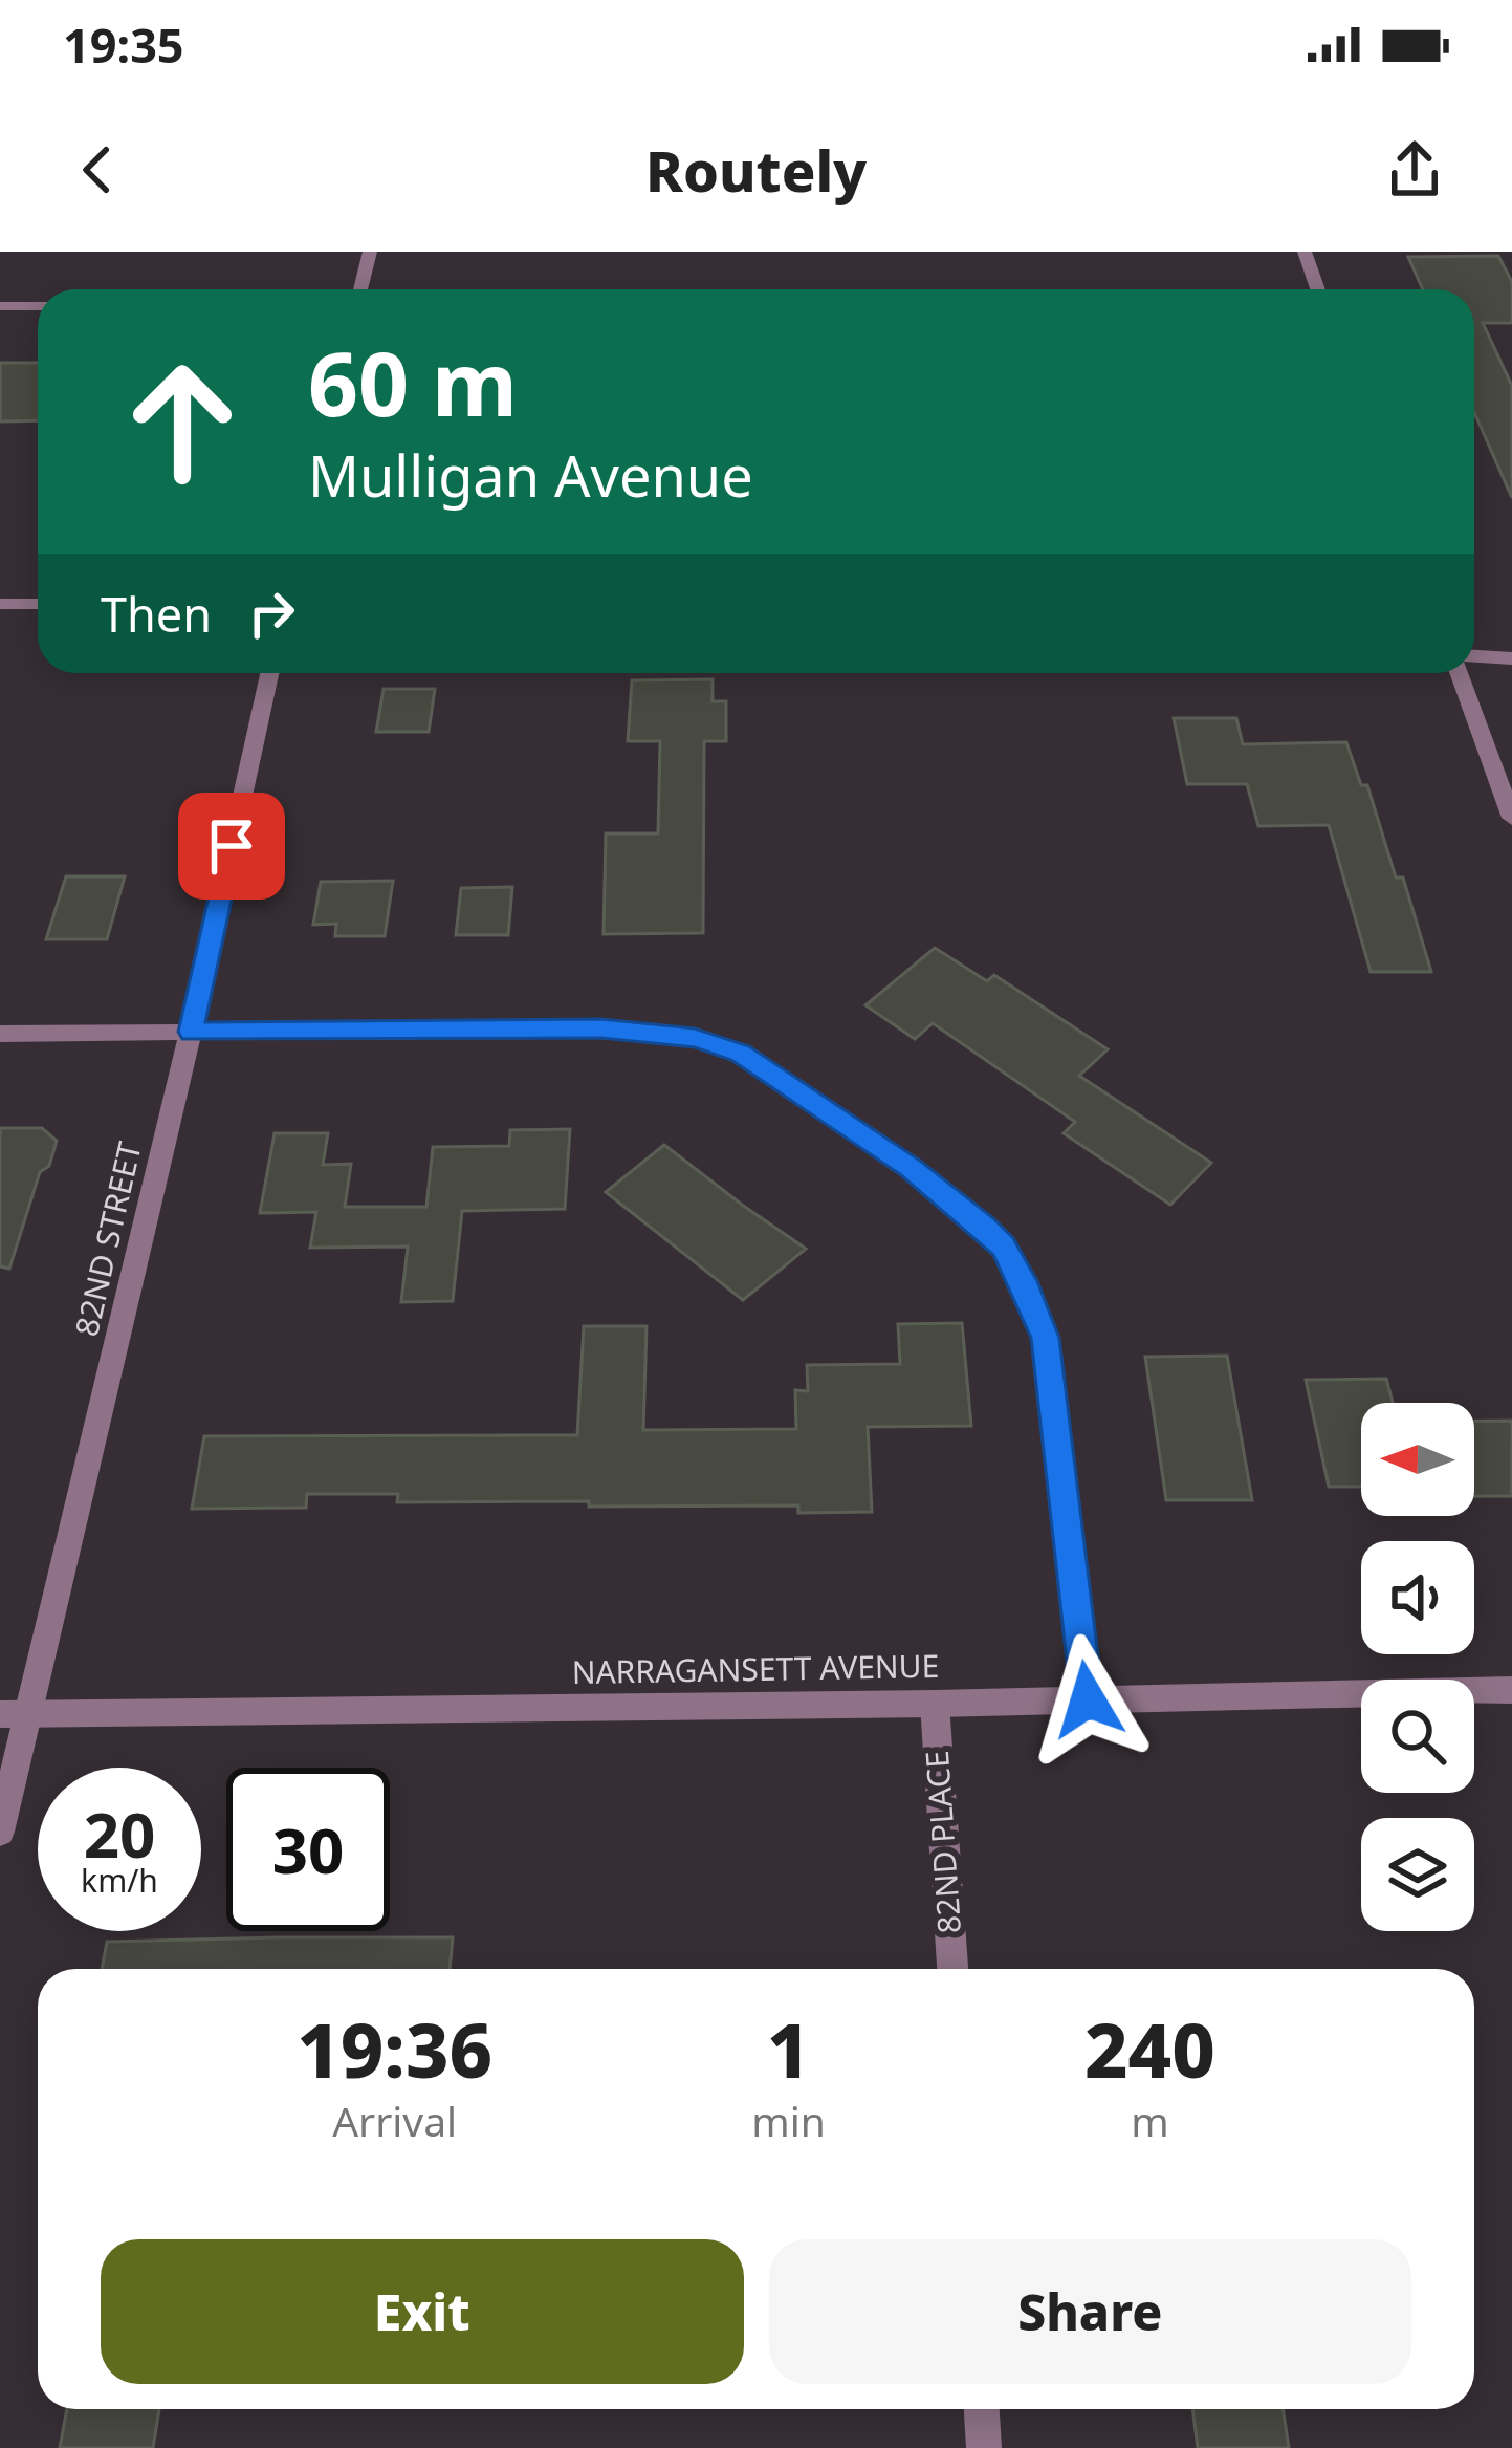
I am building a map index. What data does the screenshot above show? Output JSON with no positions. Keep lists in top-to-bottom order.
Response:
{
  "streets": {
    "street": ["82ND STREET", "NARRAGANSETT AVENUE", "82ND PLACE"]
  },
  "crossings": [
    ["82ND STREET", "NARRAGANSETT AVENUE"],
    ["NARRAGANSETT AVENUE", "82ND PLACE"]
  ],
  "north": "left",
  "page": {
    "status": "19:35",
    "header": "Routely",
    "turn": ["60 m", "Mulligan Avenue"],
    "then": "Then",
    "speed": "20 km/h",
    "limit": "30",
    "eta": [
      "19:36",
      "Arrival",
      "1",
      "min",
      "240",
      "m"
    ],
    "buttons": ["Exit", "Share"]
  }
}
